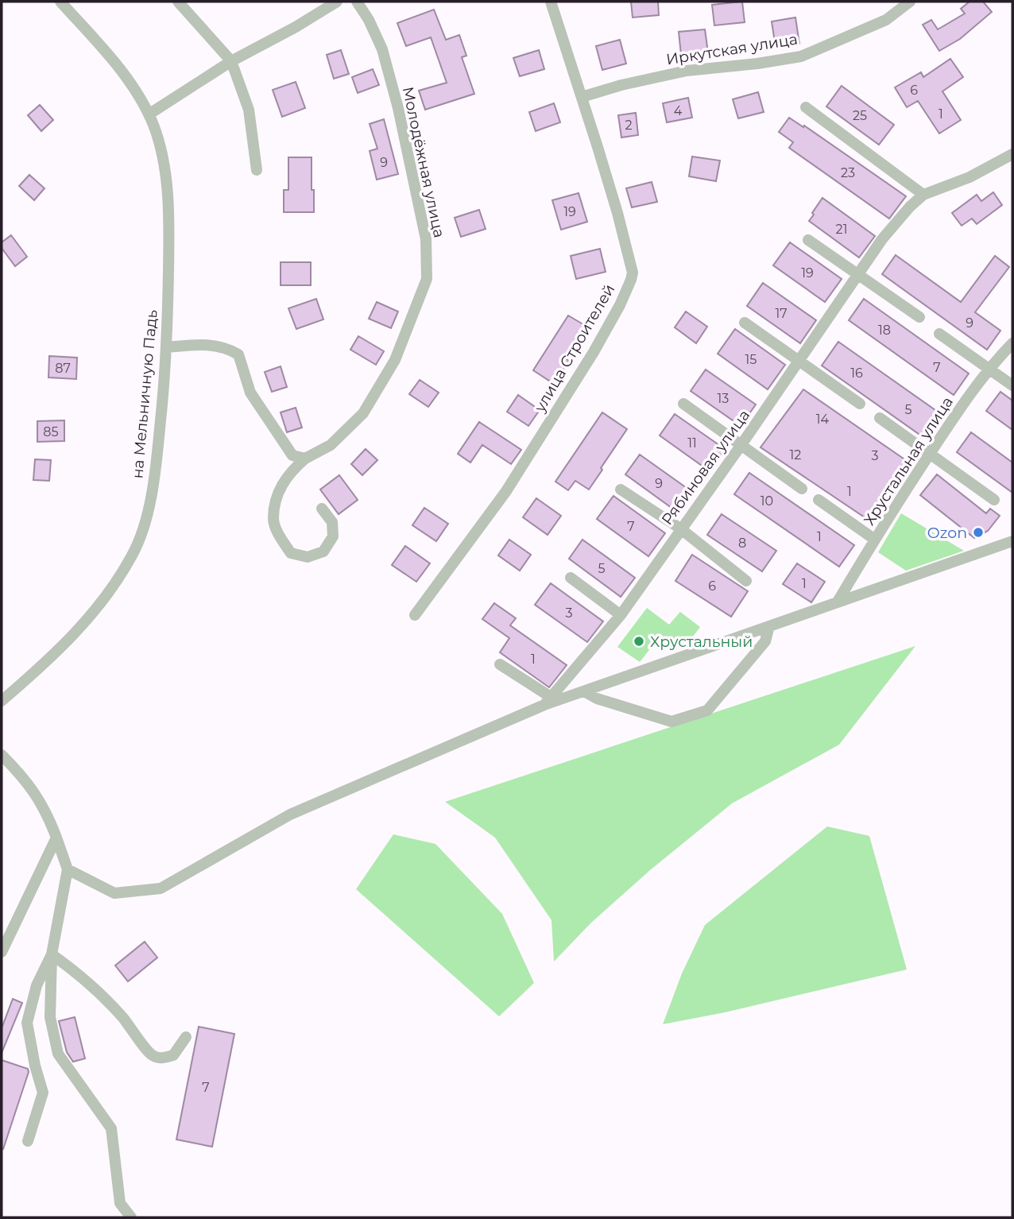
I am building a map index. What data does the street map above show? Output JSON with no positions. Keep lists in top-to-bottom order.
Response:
{
  "streets": {
    "street": [
      "Иркутская улица",
      "Молодёжная улица",
      "улица Строителей",
      "на Мельничную Падь",
      "Хрустальная улица",
      "Рябиновая улица"
    ]
  },
  "crossings": [
    ["Иркутская улица", "улица Строителей"]
  ],
  "places": ["Ozon", "Хрустальный"],
  "house_numbers": [
    "6",
    "4",
    "1",
    "25",
    "2",
    "9",
    "23",
    "19",
    "21",
    "19",
    "17",
    "9",
    "18",
    "15",
    "7",
    "87",
    "16",
    "13",
    "5",
    "14",
    "85",
    "11",
    "12",
    "3",
    "9",
    "1",
    "10",
    "7",
    "1",
    "8",
    "5",
    "1",
    "6",
    "3",
    "1",
    "7"
  ]
}
